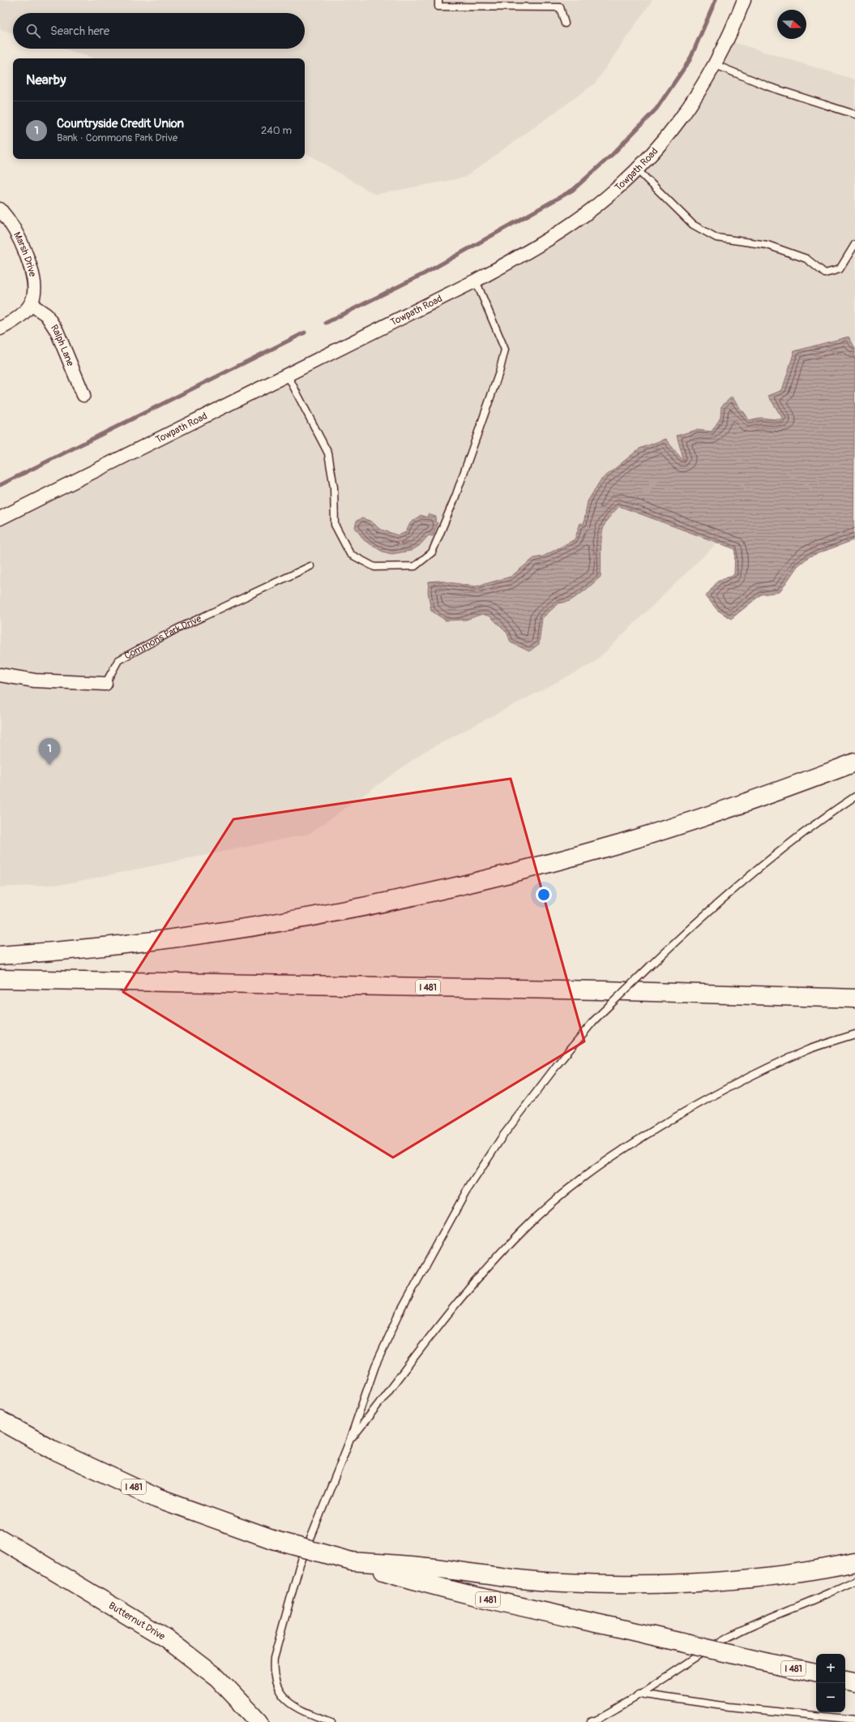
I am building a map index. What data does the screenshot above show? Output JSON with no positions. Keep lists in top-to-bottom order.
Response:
{
  "streets": {
    "main road": ["I 481", "Butternut Drive"],
    "street": [
      "Towpath Road",
      "Marsh Drive",
      "Ralph Lane",
      "Commons Park Drive"
    ]
  },
  "crossings": [
    ["Marsh Drive", "Ralph Lane"]
  ],
  "north": "right",
  "page": {
    "search": "Search here",
    "heading": "Nearby",
    "list": [
      {
        "mark": "1",
        "name": "Countryside Credit Union",
        "note": "Bank · Commons Park Drive",
        "value": "240 m"
      }
    ],
    "pins": "1",
    "map_buttons": ["+", "−"]
  }
}
